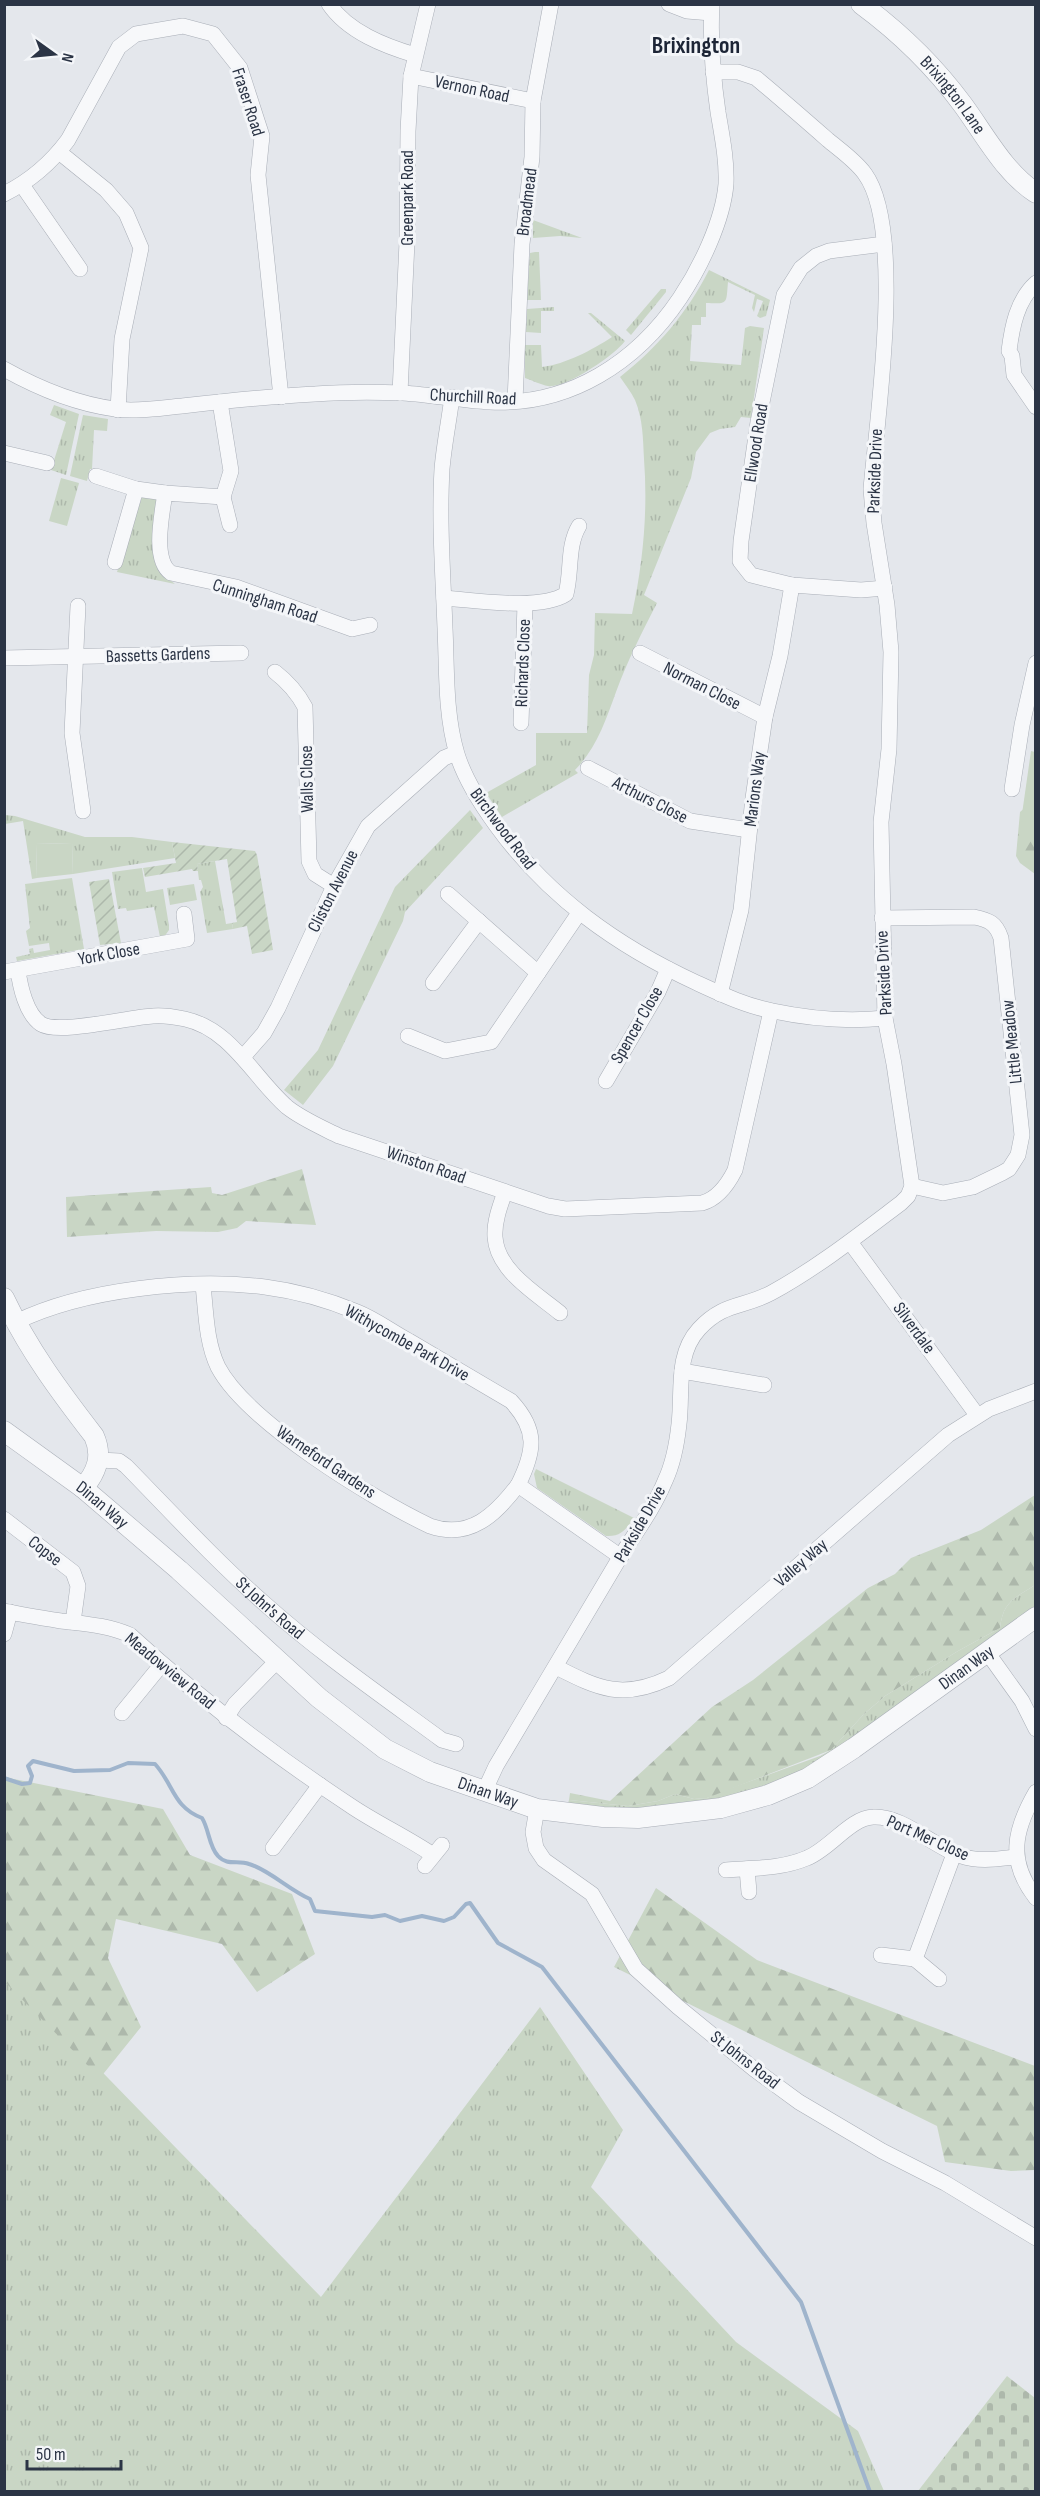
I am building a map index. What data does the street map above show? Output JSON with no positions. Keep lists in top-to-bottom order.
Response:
{
  "streets": {
    "street": [
      "Vernon Road",
      "Brixington Lane",
      "Fraser Road",
      "Greenpark Road",
      "Broadmead",
      "Churchill Road",
      "Ellwood Road",
      "Parkside Drive",
      "Cunningham Road",
      "Bassetts Gardens",
      "Richards Close",
      "Norman Close",
      "Walls Close",
      "Marions Way",
      "Arthurs Close",
      "Birchwood Road",
      "Cliston Avenue",
      "York Close",
      "Spencer Close",
      "Little Meadow",
      "Winston Road",
      "Silverdale",
      "Withycombe Park Drive",
      "Warneford Gardens",
      "Dinan Way",
      "Copse",
      "Valley Way",
      "St John's Road",
      "Meadowview Road",
      "Port Mer Close",
      "St Johns Road"
    ]
  },
  "crossings": [
    ["Vernon Road", "Greenpark Road"],
    ["Vernon Road", "Broadmead"],
    ["Fraser Road", "Churchill Road"],
    ["Greenpark Road", "Churchill Road"],
    ["Broadmead", "Churchill Road"],
    ["Churchill Road", "Parkside Drive"],
    ["Churchill Road", "Birchwood Road"],
    ["Ellwood Road", "Parkside Drive"],
    ["Ellwood Road", "Marions Way"],
    ["Parkside Drive", "Birchwood Road"],
    ["Parkside Drive", "Little Meadow"],
    ["Parkside Drive", "Silverdale"],
    ["Parkside Drive", "Dinan Way"],
    ["Parkside Drive", "Valley Way"],
    ["Richards Close", "Birchwood Road"],
    ["Norman Close", "Marions Way"],
    ["Walls Close", "Cliston Avenue"],
    ["Marions Way", "Arthurs Close"],
    ["Marions Way", "Birchwood Road"],
    ["Birchwood Road", "Cliston Avenue"],
    ["Birchwood Road", "Spencer Close"],
    ["Birchwood Road", "Winston Road"],
    ["Cliston Avenue", "Winston Road"],
    ["York Close", "Winston Road"],
    ["Silverdale", "Valley Way"],
    ["Withycombe Park Drive", "Warneford Gardens"],
    ["Dinan Way", "Meadowview Road"],
    ["Dinan Way", "St Johns Road"],
    ["Copse", "Meadowview Road"]
  ],
  "districts": ["Brixington"],
  "scale_bar": "50 m",
  "north": "right"
}
